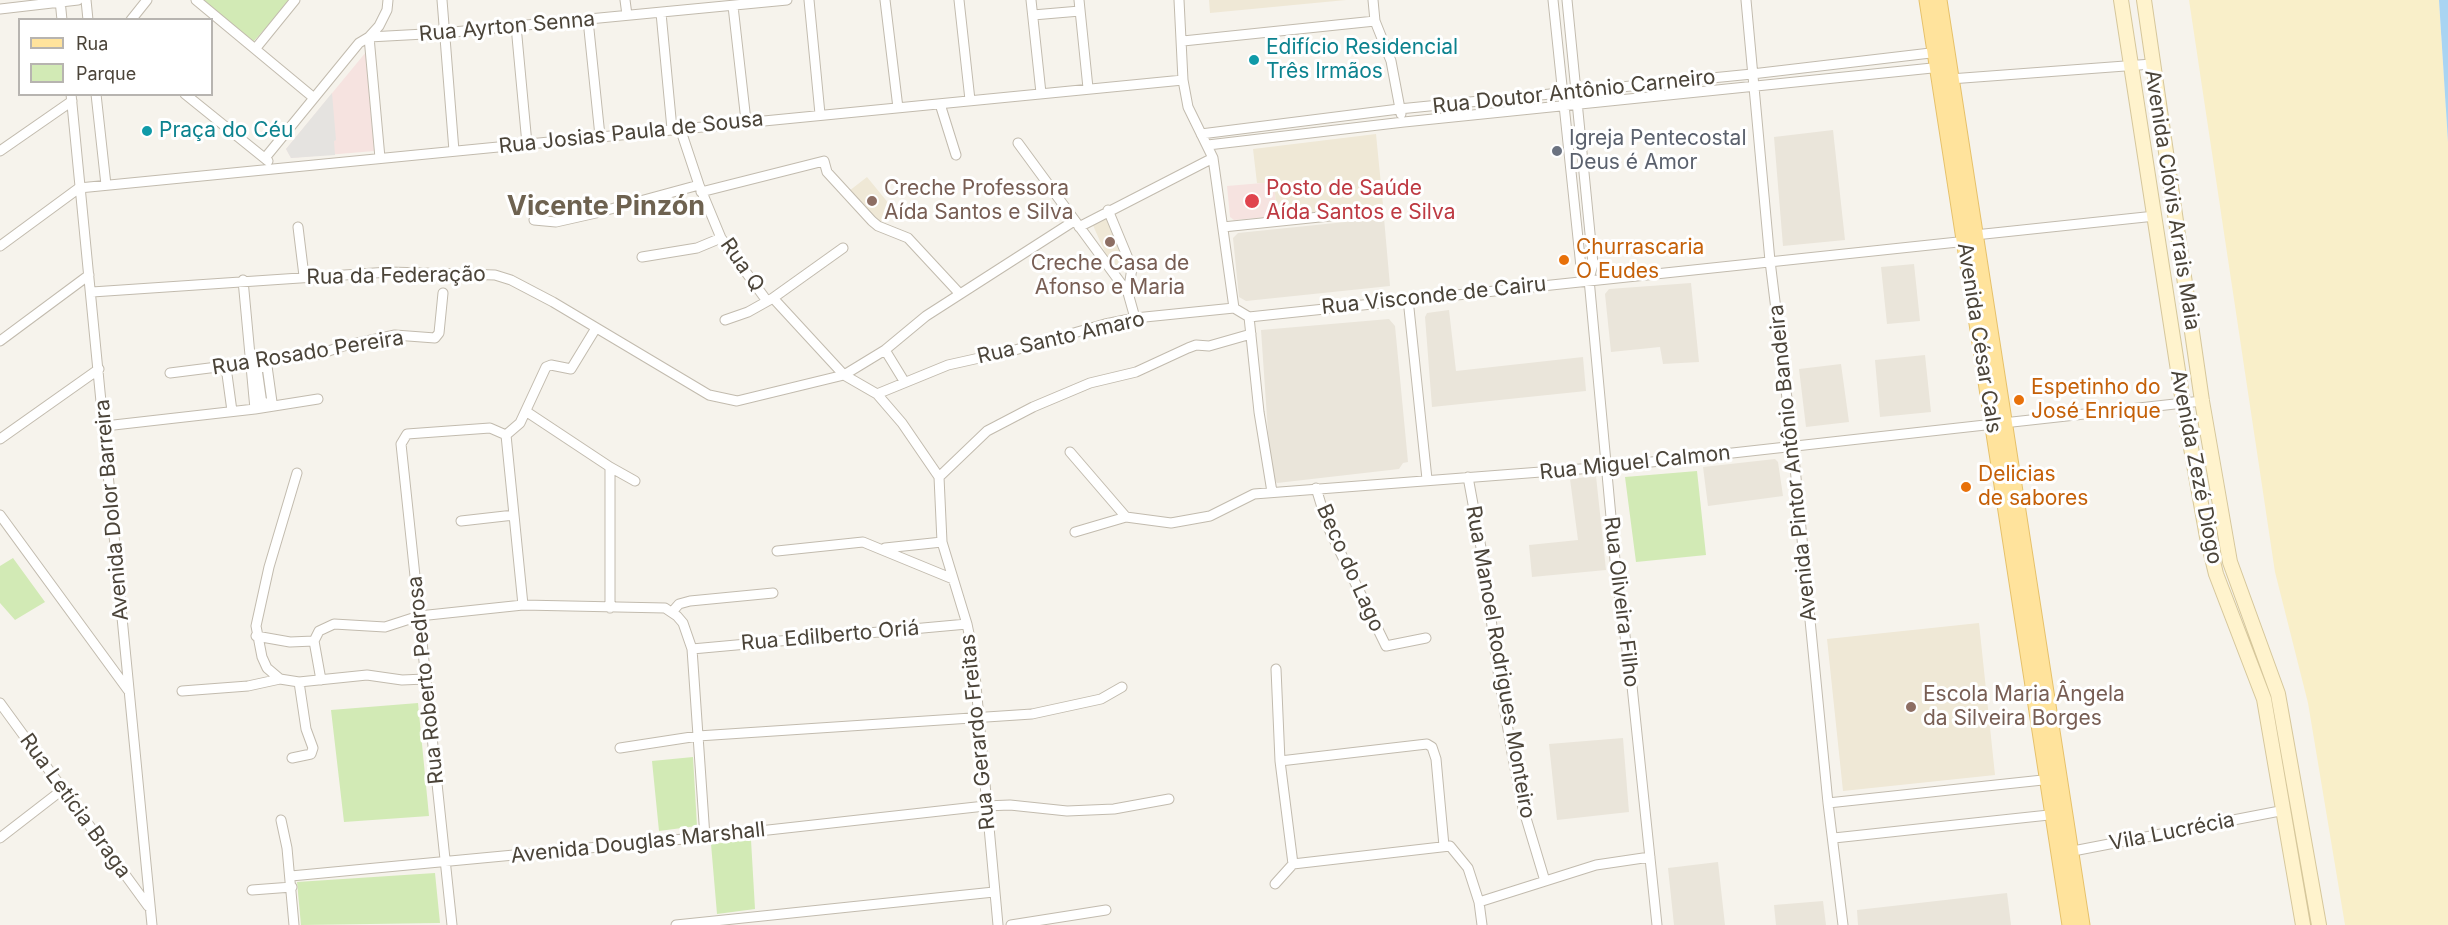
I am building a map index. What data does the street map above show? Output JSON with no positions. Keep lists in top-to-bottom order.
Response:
{
  "streets": {
    "main road": ["Avenida Clóvis Arrais Maia", "Avenida César Cals", "Avenida Zezé Diogo"],
    "street": [
      "Rua Ayrton Senna",
      "Rua Doutor Antônio Carneiro",
      "Rua Josias Paula de Sousa",
      "Rua Q",
      "Rua da Federação",
      "Rua Visconde de Cairu",
      "Rua Santo Amaro",
      "Rua Rosado Pereira",
      "Rua Miguel Calmon",
      "Avenida Pintor Antônio Bandeira",
      "Avenida Dolor Barreira",
      "Beco do Lago",
      "Rua Oliveira Filho",
      "Rua Edilberto Oriá",
      "Rua Manoel Rodrigues Monteiro",
      "Rua Roberto Pedrosa",
      "Rua Gerardo Freitas",
      "Rua Letícia Braga",
      "Vila Lucrécia",
      "Avenida Douglas Marshall"
    ]
  },
  "crossings": [
    ["Rua Ayrton Senna", "Rua Q"],
    ["Rua Doutor Antônio Carneiro", "Avenida Clóvis Arrais Maia"],
    ["Rua Doutor Antônio Carneiro", "Avenida César Cals"],
    ["Rua Doutor Antônio Carneiro", "Avenida Pintor Antônio Bandeira"],
    ["Rua Doutor Antônio Carneiro", "Avenida Zezé Diogo"],
    ["Rua Doutor Antônio Carneiro", "Rua Oliveira Filho"],
    ["Rua Josias Paula de Sousa", "Rua Q"],
    ["Rua Josias Paula de Sousa", "Avenida Dolor Barreira"],
    ["Avenida Clóvis Arrais Maia", "Rua Miguel Calmon"],
    ["Rua Q", "Rua da Federação"],
    ["Rua Q", "Rua Santo Amaro"],
    ["Rua Q", "Rua Gerardo Freitas"],
    ["Rua da Federação", "Avenida Dolor Barreira"],
    ["Rua Visconde de Cairu", "Avenida César Cals"],
    ["Rua Visconde de Cairu", "Avenida Pintor Antônio Bandeira"],
    ["Rua Visconde de Cairu", "Avenida Zezé Diogo"],
    ["Rua Visconde de Cairu", "Rua Oliveira Filho"],
    ["Avenida César Cals", "Rua Miguel Calmon"],
    ["Avenida César Cals", "Vila Lucrécia"],
    ["Rua Miguel Calmon", "Avenida Pintor Antônio Bandeira"],
    ["Rua Miguel Calmon", "Avenida Zezé Diogo"],
    ["Rua Miguel Calmon", "Beco do Lago"],
    ["Rua Miguel Calmon", "Rua Oliveira Filho"],
    ["Rua Miguel Calmon", "Rua Manoel Rodrigues Monteiro"],
    ["Avenida Zezé Diogo", "Vila Lucrécia"],
    ["Avenida Dolor Barreira", "Rua Letícia Braga"],
    ["Rua Edilberto Oriá", "Rua Gerardo Freitas"],
    ["Rua Roberto Pedrosa", "Avenida Douglas Marshall"],
    ["Rua Gerardo Freitas", "Avenida Douglas Marshall"]
  ],
  "districts": ["Vicente Pinzón"],
  "places": [
    "Edifício Residencial Três Irmãos",
    "Praça do Céu",
    "Igreja Pentecostal Deus é Amor",
    "Creche Professora Aída Santos e Silva",
    "Posto de Saúde Aída Santos e Silva",
    "Creche Casa de Afonso e Maria",
    "Churrascaria O Eudes",
    "Espetinho do José Enrique",
    "Delicias de sabores",
    "Escola Maria Ângela da Silveira Borges"
  ],
  "legend": ["Rua", "Parque"]
}
